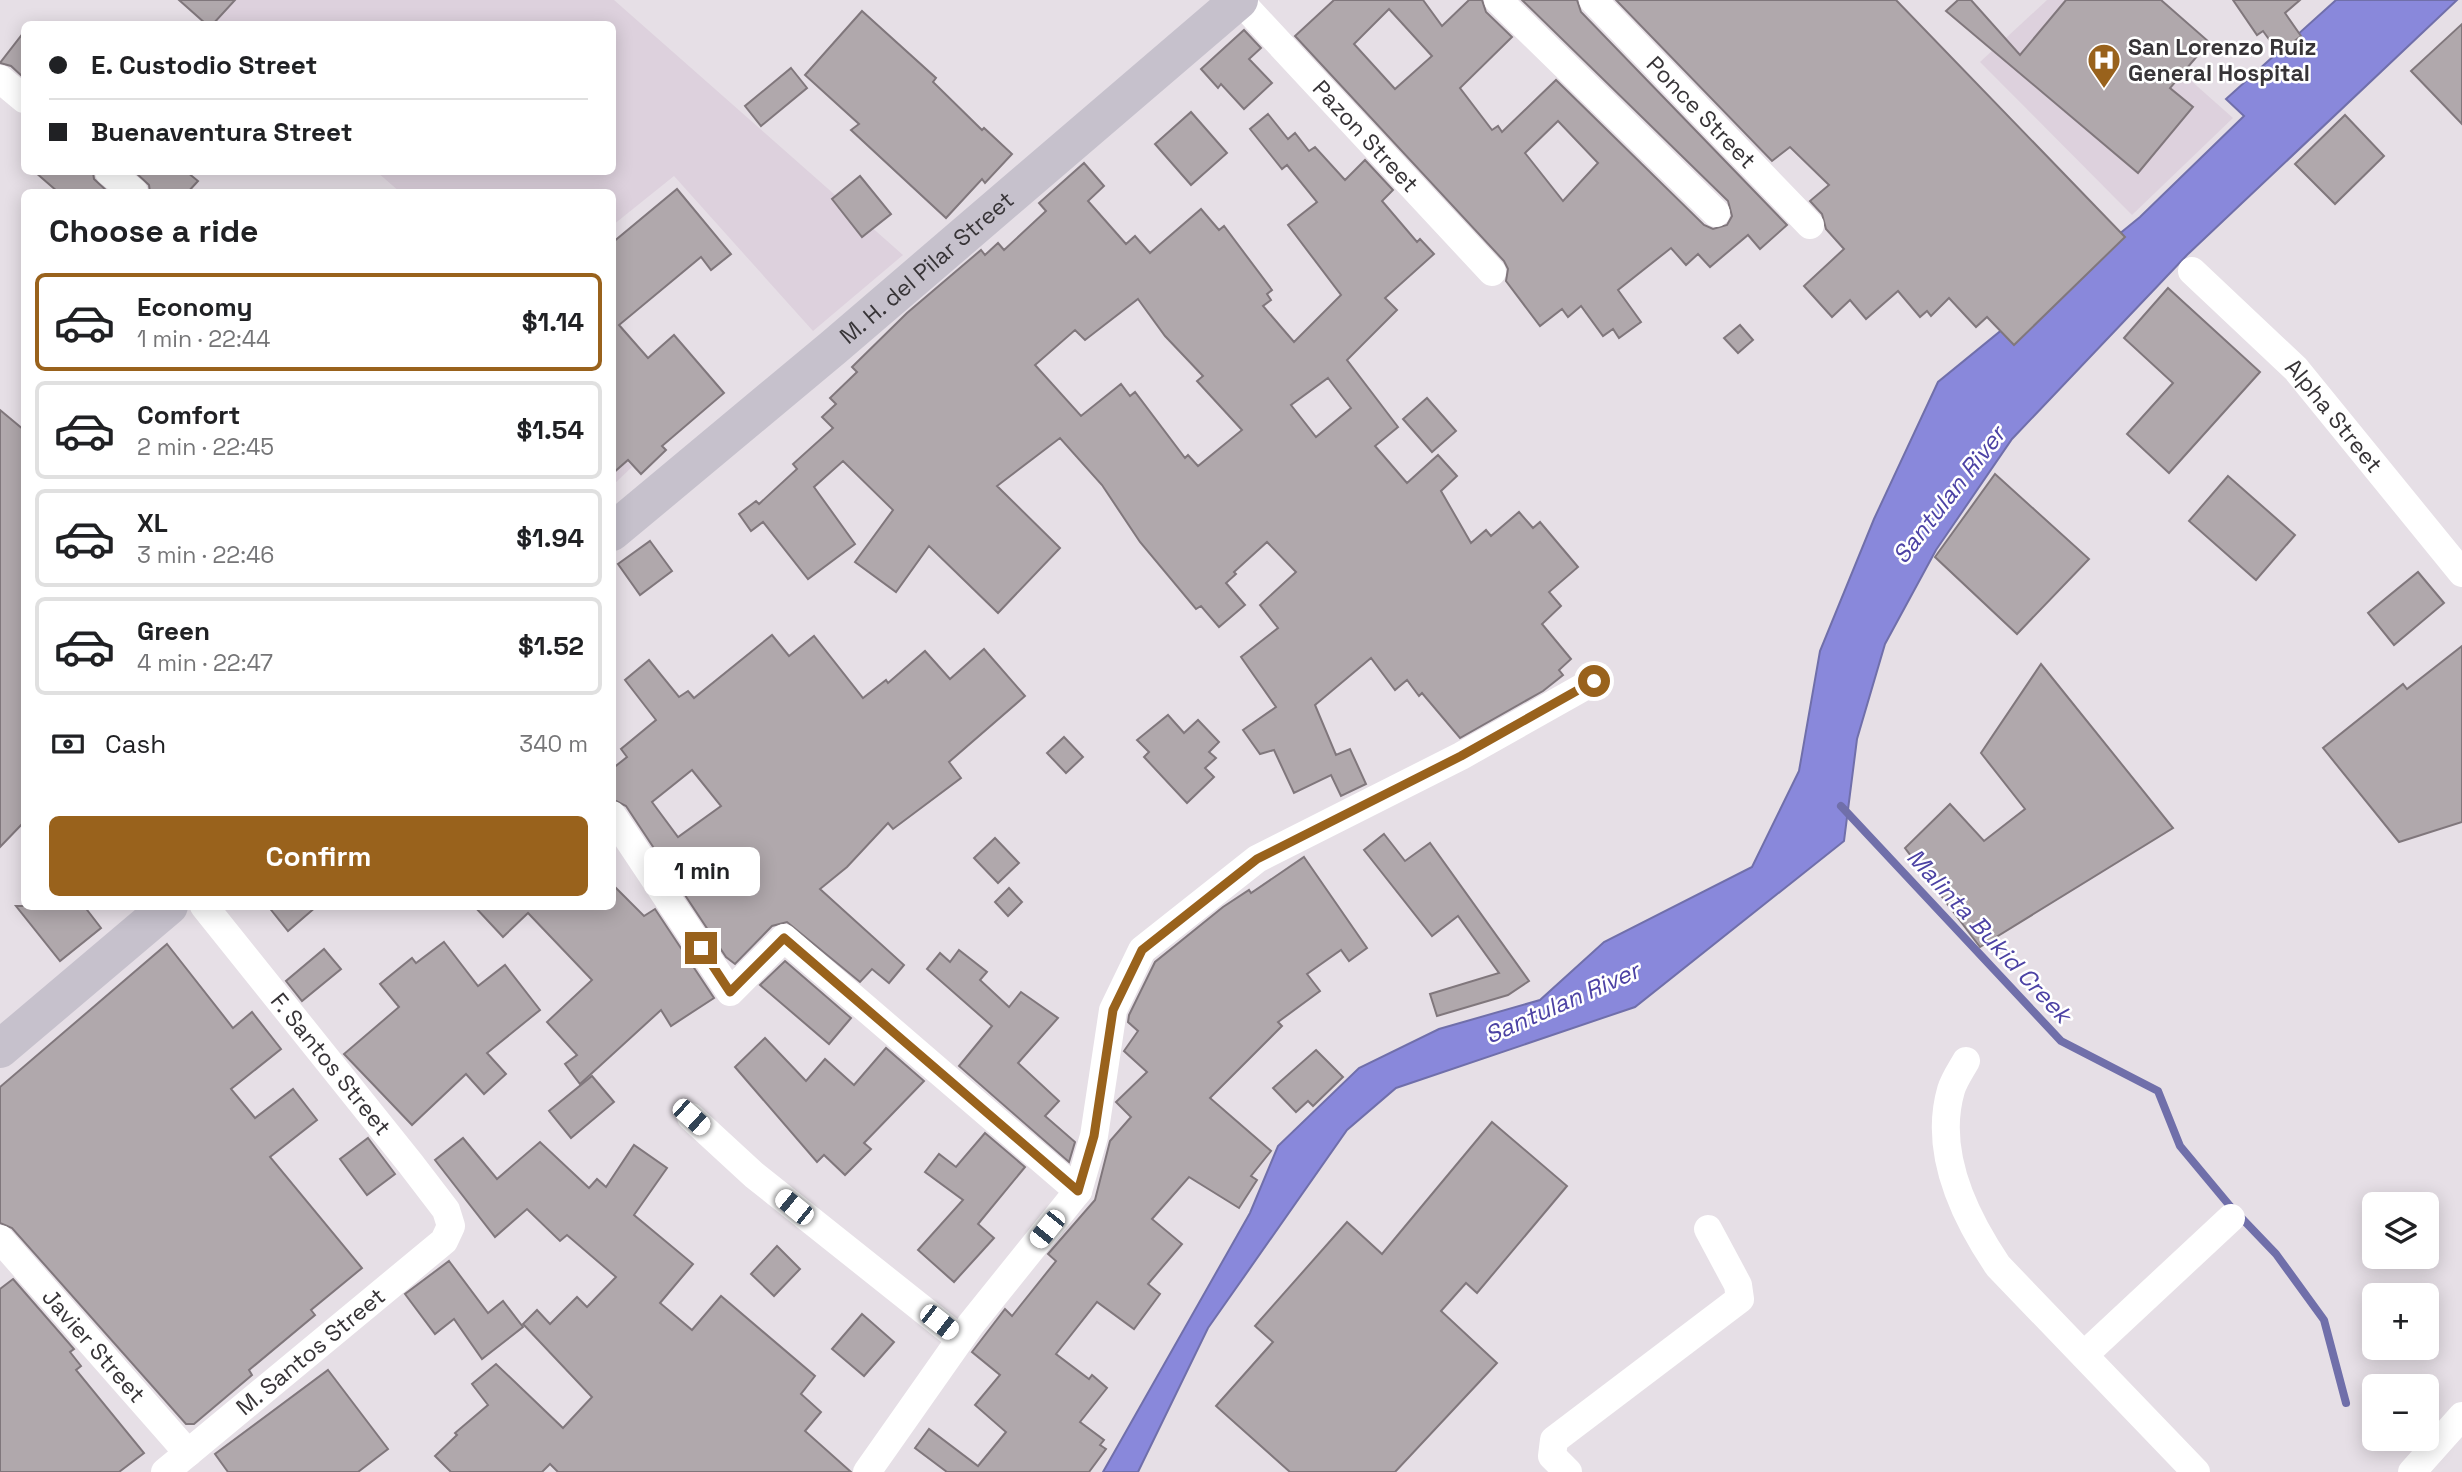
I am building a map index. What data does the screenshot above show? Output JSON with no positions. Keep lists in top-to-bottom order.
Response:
{
  "streets": {
    "main road": ["M. H. del Pilar Street"],
    "street": [
      "Ponce Street",
      "Pazon Street",
      "Alpha Street",
      "F. Santos Street",
      "Javier Street",
      "M. Santos Street"
    ]
  },
  "crossings": [
    ["Pazon Street", "M. H. del Pilar Street"],
    ["F. Santos Street", "M. Santos Street"],
    ["Javier Street", "M. Santos Street"]
  ],
  "water": ["Santulan River", "Malinta Bukid Creek"],
  "places": {
    "hospital": ["San Lorenzo Ruiz General Hospital"]
  },
  "page": {
    "banner": ["E. Custodio Street", "Buenaventura Street"],
    "heading": "Choose a ride",
    "list": [
      {
        "name": "Economy",
        "note": "1 min · 22:44",
        "value": "$1.14"
      },
      {
        "name": "Comfort",
        "note": "2 min · 22:45",
        "value": "$1.54"
      },
      {
        "name": "XL",
        "note": "3 min · 22:46",
        "value": "$1.94"
      },
      {
        "name": "Green",
        "note": "4 min · 22:47",
        "value": "$1.52"
      }
    ],
    "pay": ["Cash", "340 m"],
    "buttons": "Confirm",
    "bubble": "1 min",
    "map_buttons": ["+", "−"]
  }
}
